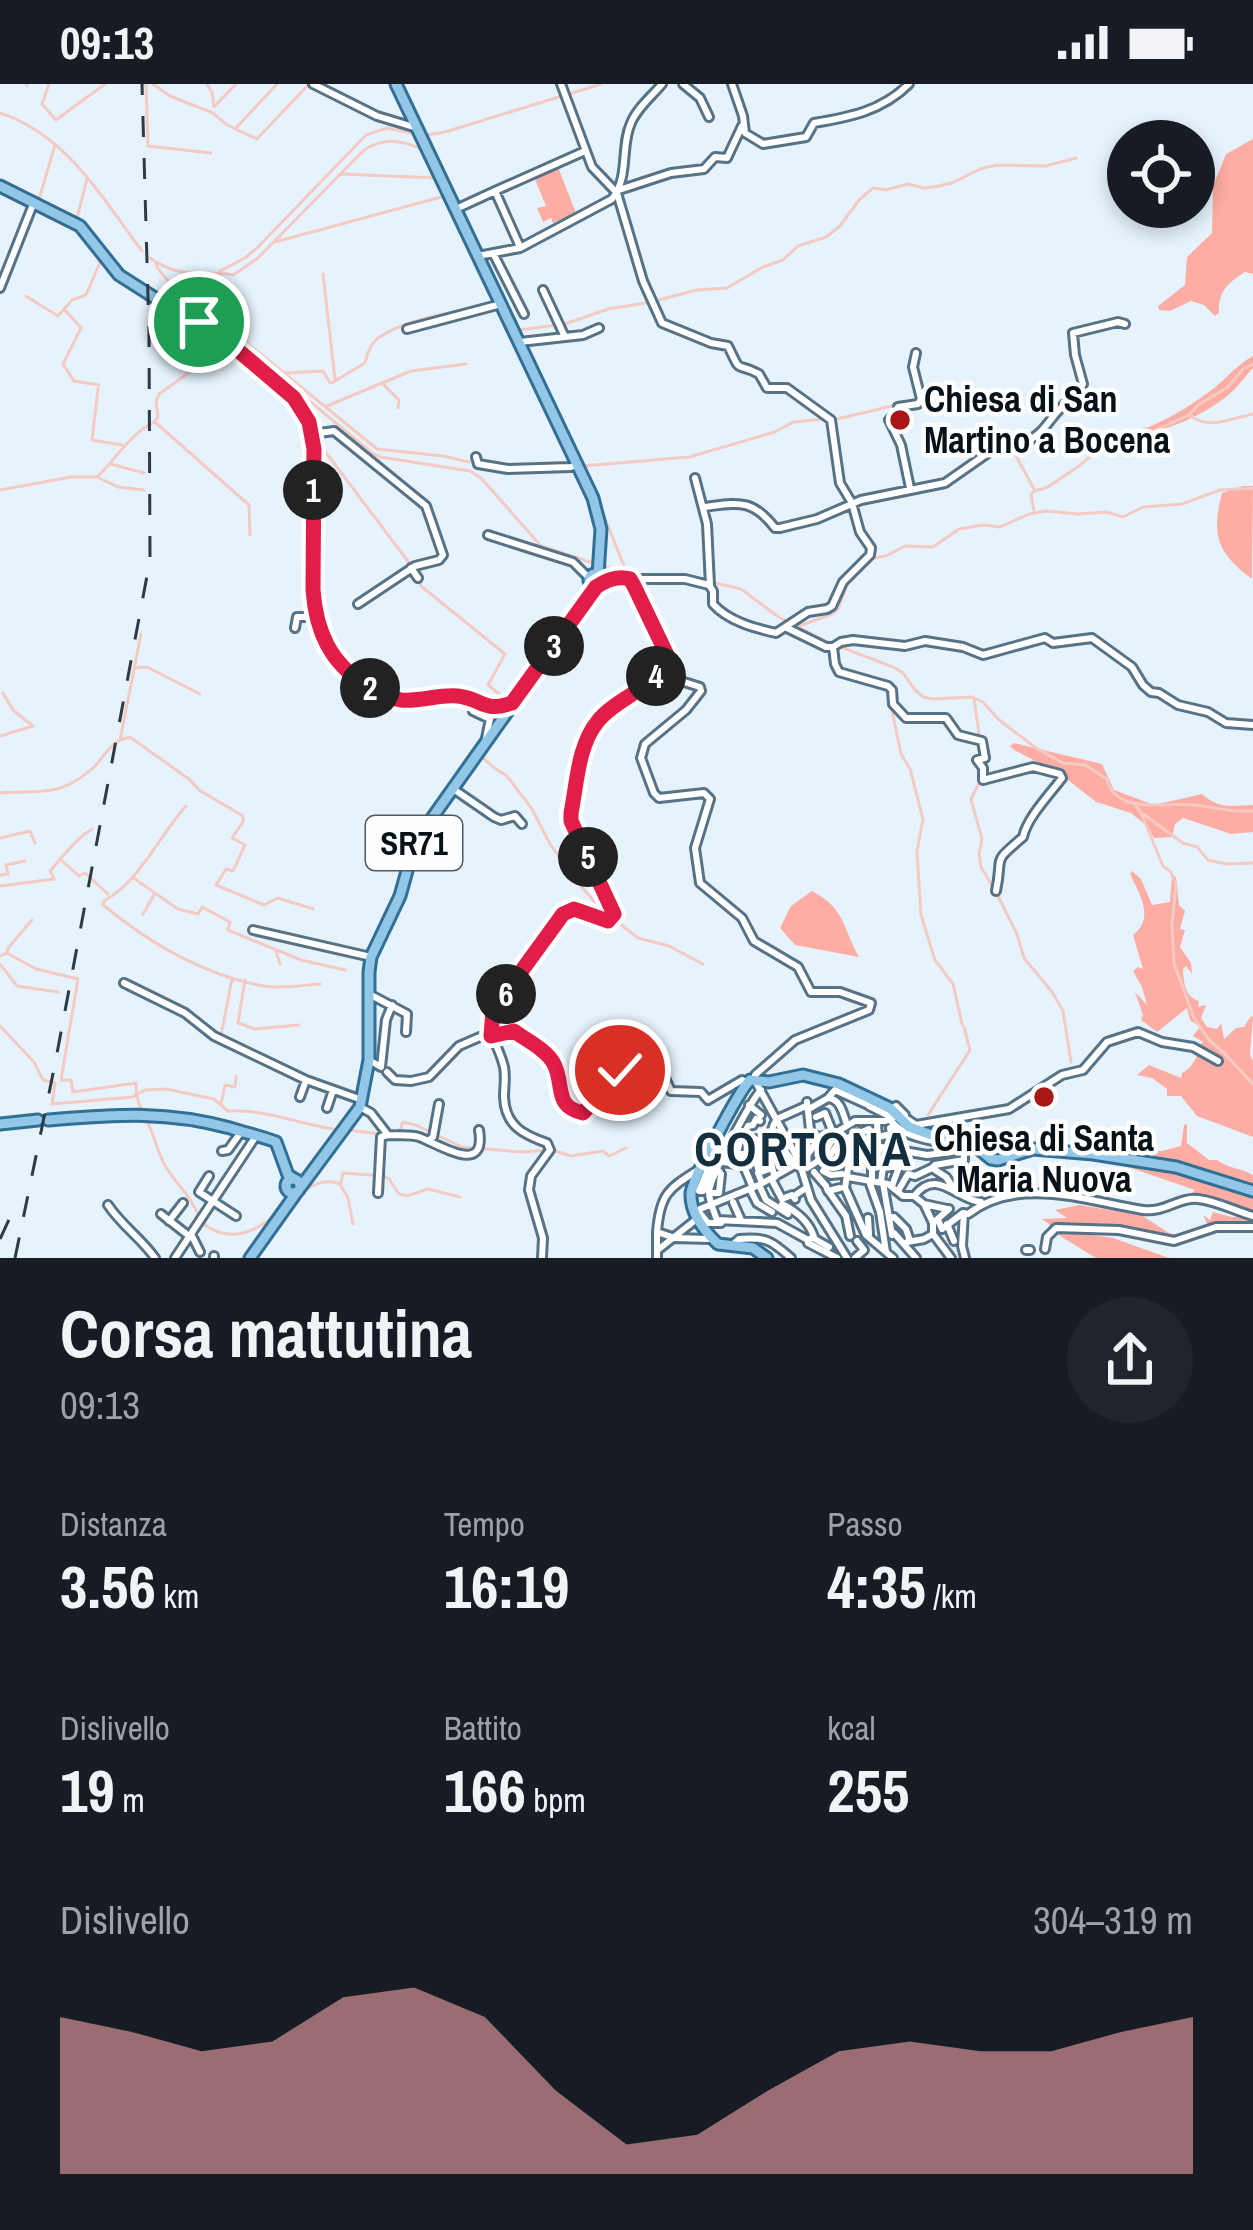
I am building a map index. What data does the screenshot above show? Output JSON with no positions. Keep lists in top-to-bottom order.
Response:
{
  "streets": {
    "main road": ["SR71"]
  },
  "districts": ["CORTONA"],
  "places": ["Chiesa di San Martino a Bocena", "Chiesa di Santa Maria Nuova"],
  "page": {
    "status": "09:13",
    "pins": [
      "1",
      "3",
      "4",
      "2",
      "5",
      "6"
    ],
    "heading": ["Corsa mattutina", "09:13"],
    "stats": [
      ["Distanza", "3.56 km"],
      ["Tempo", "16:19"],
      ["Passo", "4:35 /km"],
      ["Dislivello", "19 m"],
      ["Battito", "166 bpm"],
      ["kcal", "255"]
    ],
    "chart": ["Dislivello", "304–319 m"]
  }
}
